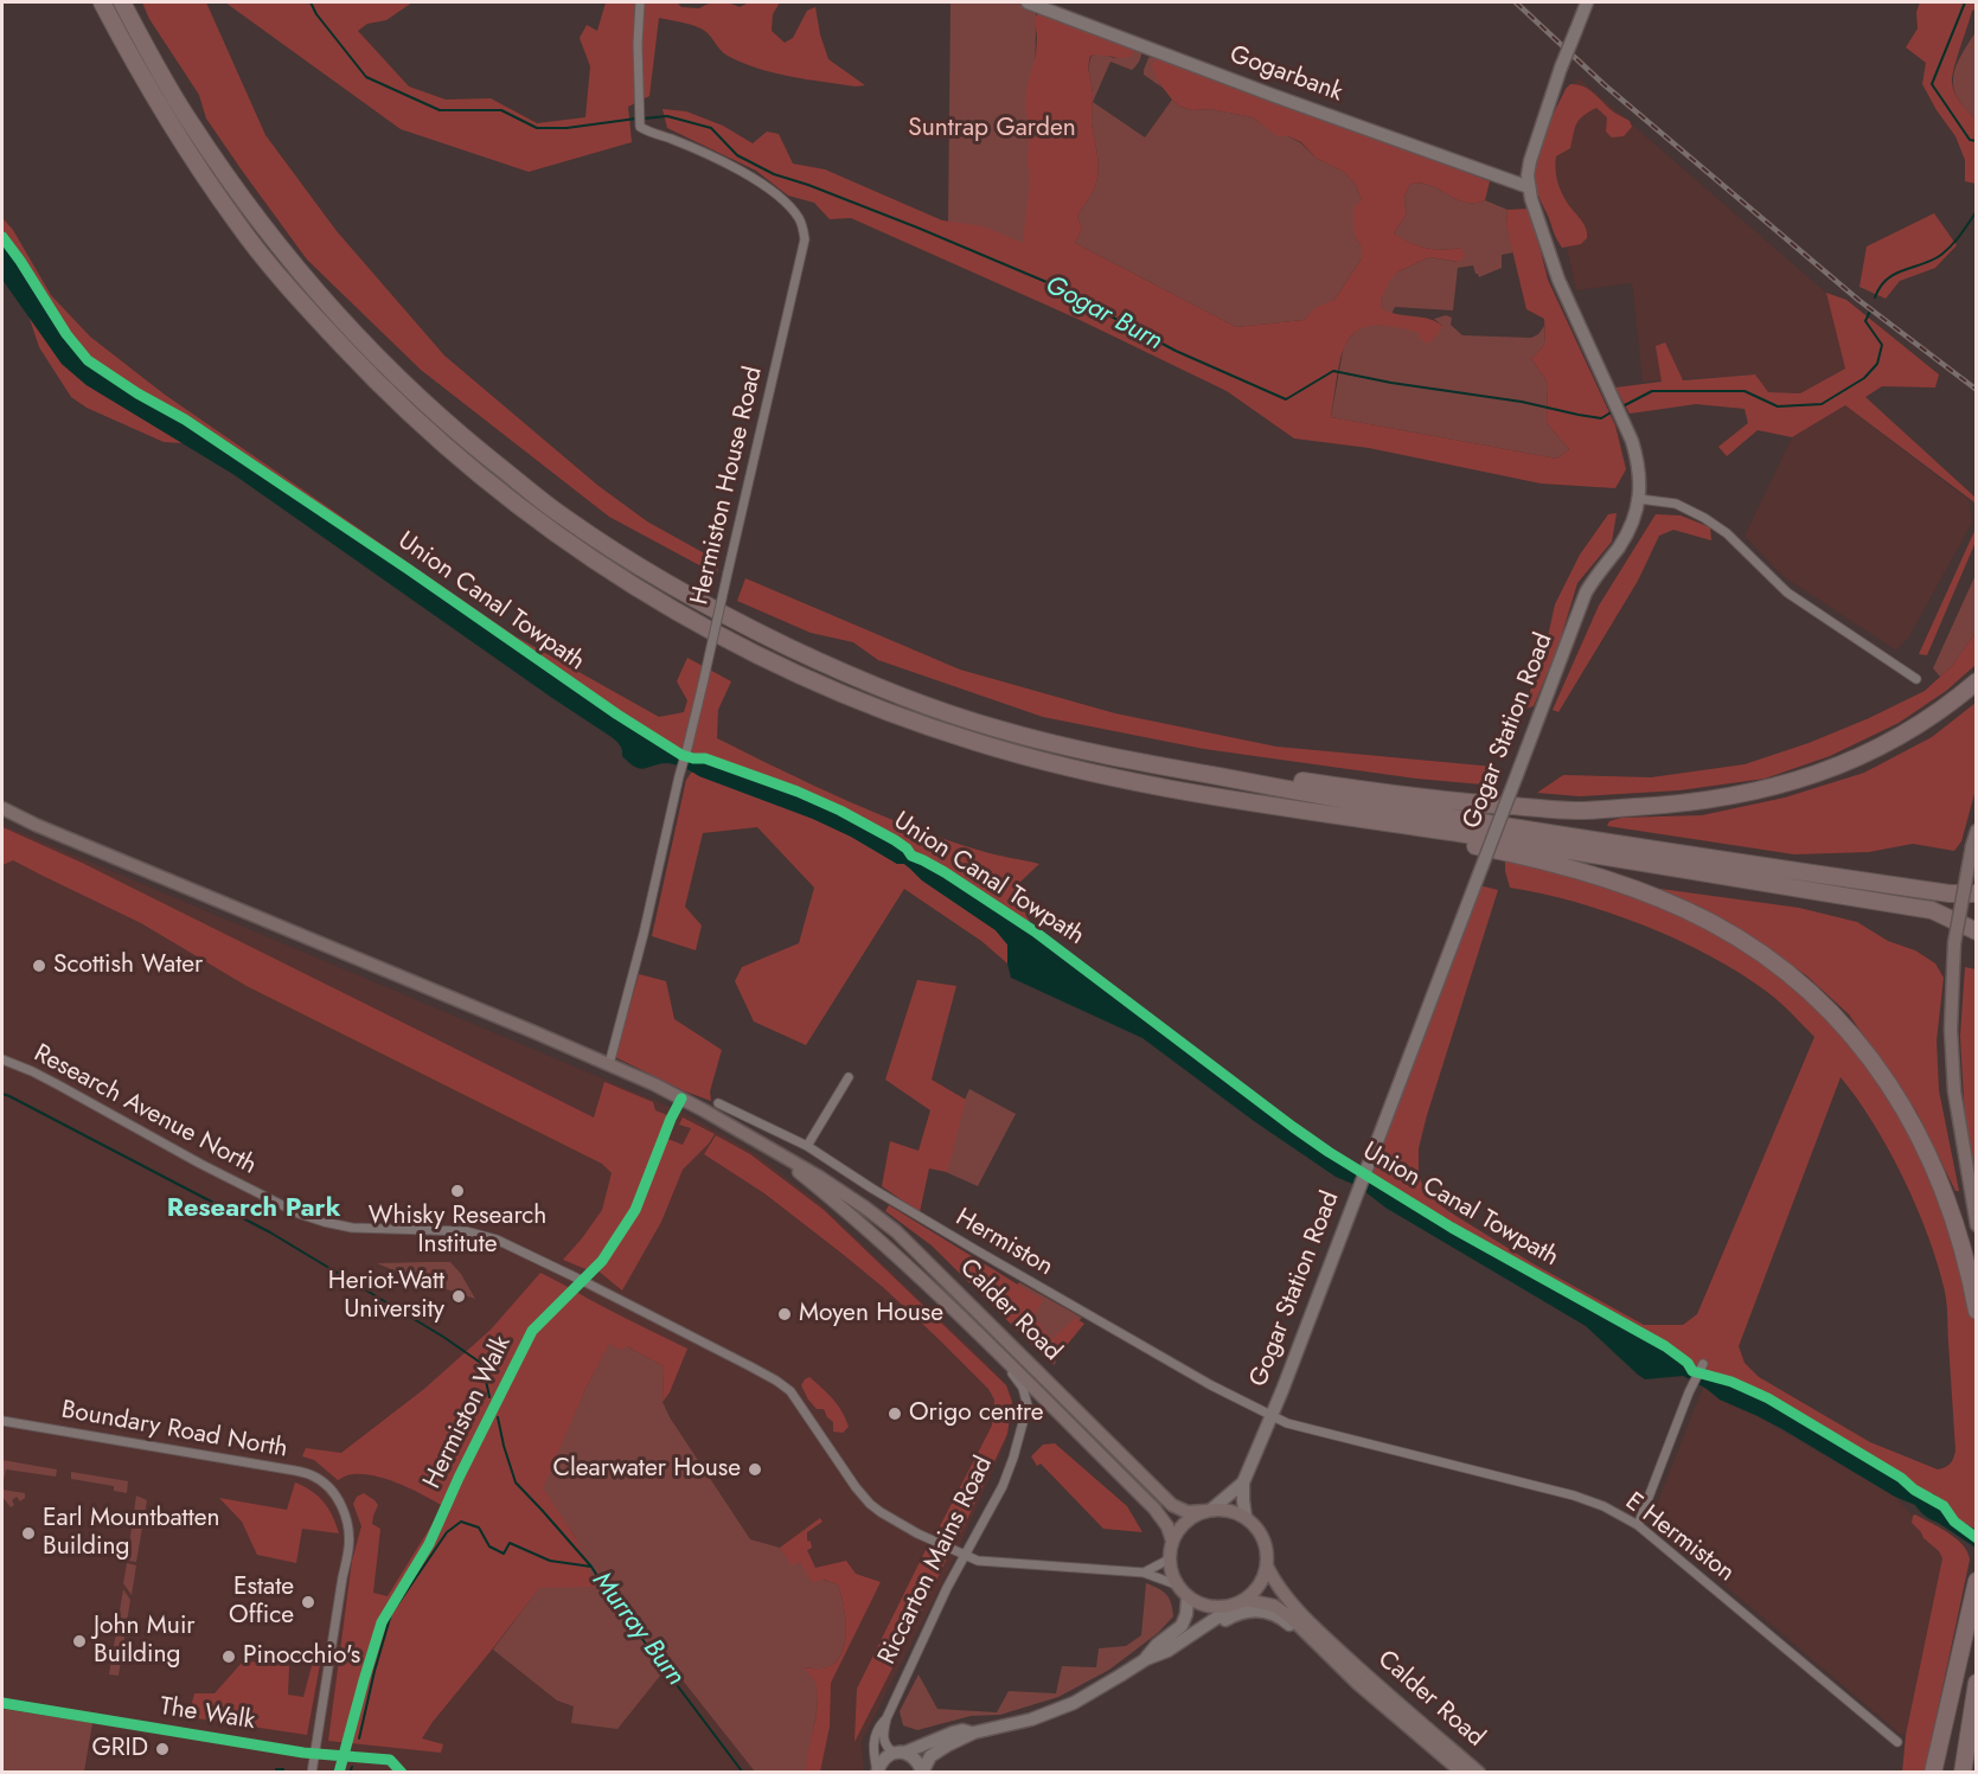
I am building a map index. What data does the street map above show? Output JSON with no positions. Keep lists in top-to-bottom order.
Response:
{
  "streets": {
    "main road": ["Calder Road"],
    "street": [
      "Gogarbank",
      "Hermiston House Road",
      "Gogar Station Road",
      "Research Avenue North",
      "Hermiston",
      "Boundary Road North",
      "E Hermiston",
      "Riccarton Mains Road"
    ],
    "cycle path": ["Union Canal Towpath", "Hermiston Walk", "The Walk"]
  },
  "crossings": [
    ["Gogarbank", "Gogar Station Road"],
    ["Hermiston House Road", "Calder Road"],
    ["Gogar Station Road", "Hermiston"],
    ["Gogar Station Road", "Calder Road"],
    ["Gogar Station Road", "E Hermiston"],
    ["Research Avenue North", "Riccarton Mains Road"],
    ["Hermiston", "E Hermiston"],
    ["Calder Road", "Riccarton Mains Road"]
  ],
  "districts": ["Research Park"],
  "water": ["Gogar Burn", "Murray Burn"],
  "parks": ["Suntrap Garden"],
  "places": [
    "Scottish Water",
    "Whisky Research Institute",
    "Heriot-Watt University",
    "Moyen House",
    "Origo centre",
    "Clearwater House",
    "Earl Mountbatten Building",
    "Estate Office",
    "John Muir Building",
    "Pinocchio's",
    "GRID"
  ]
}
